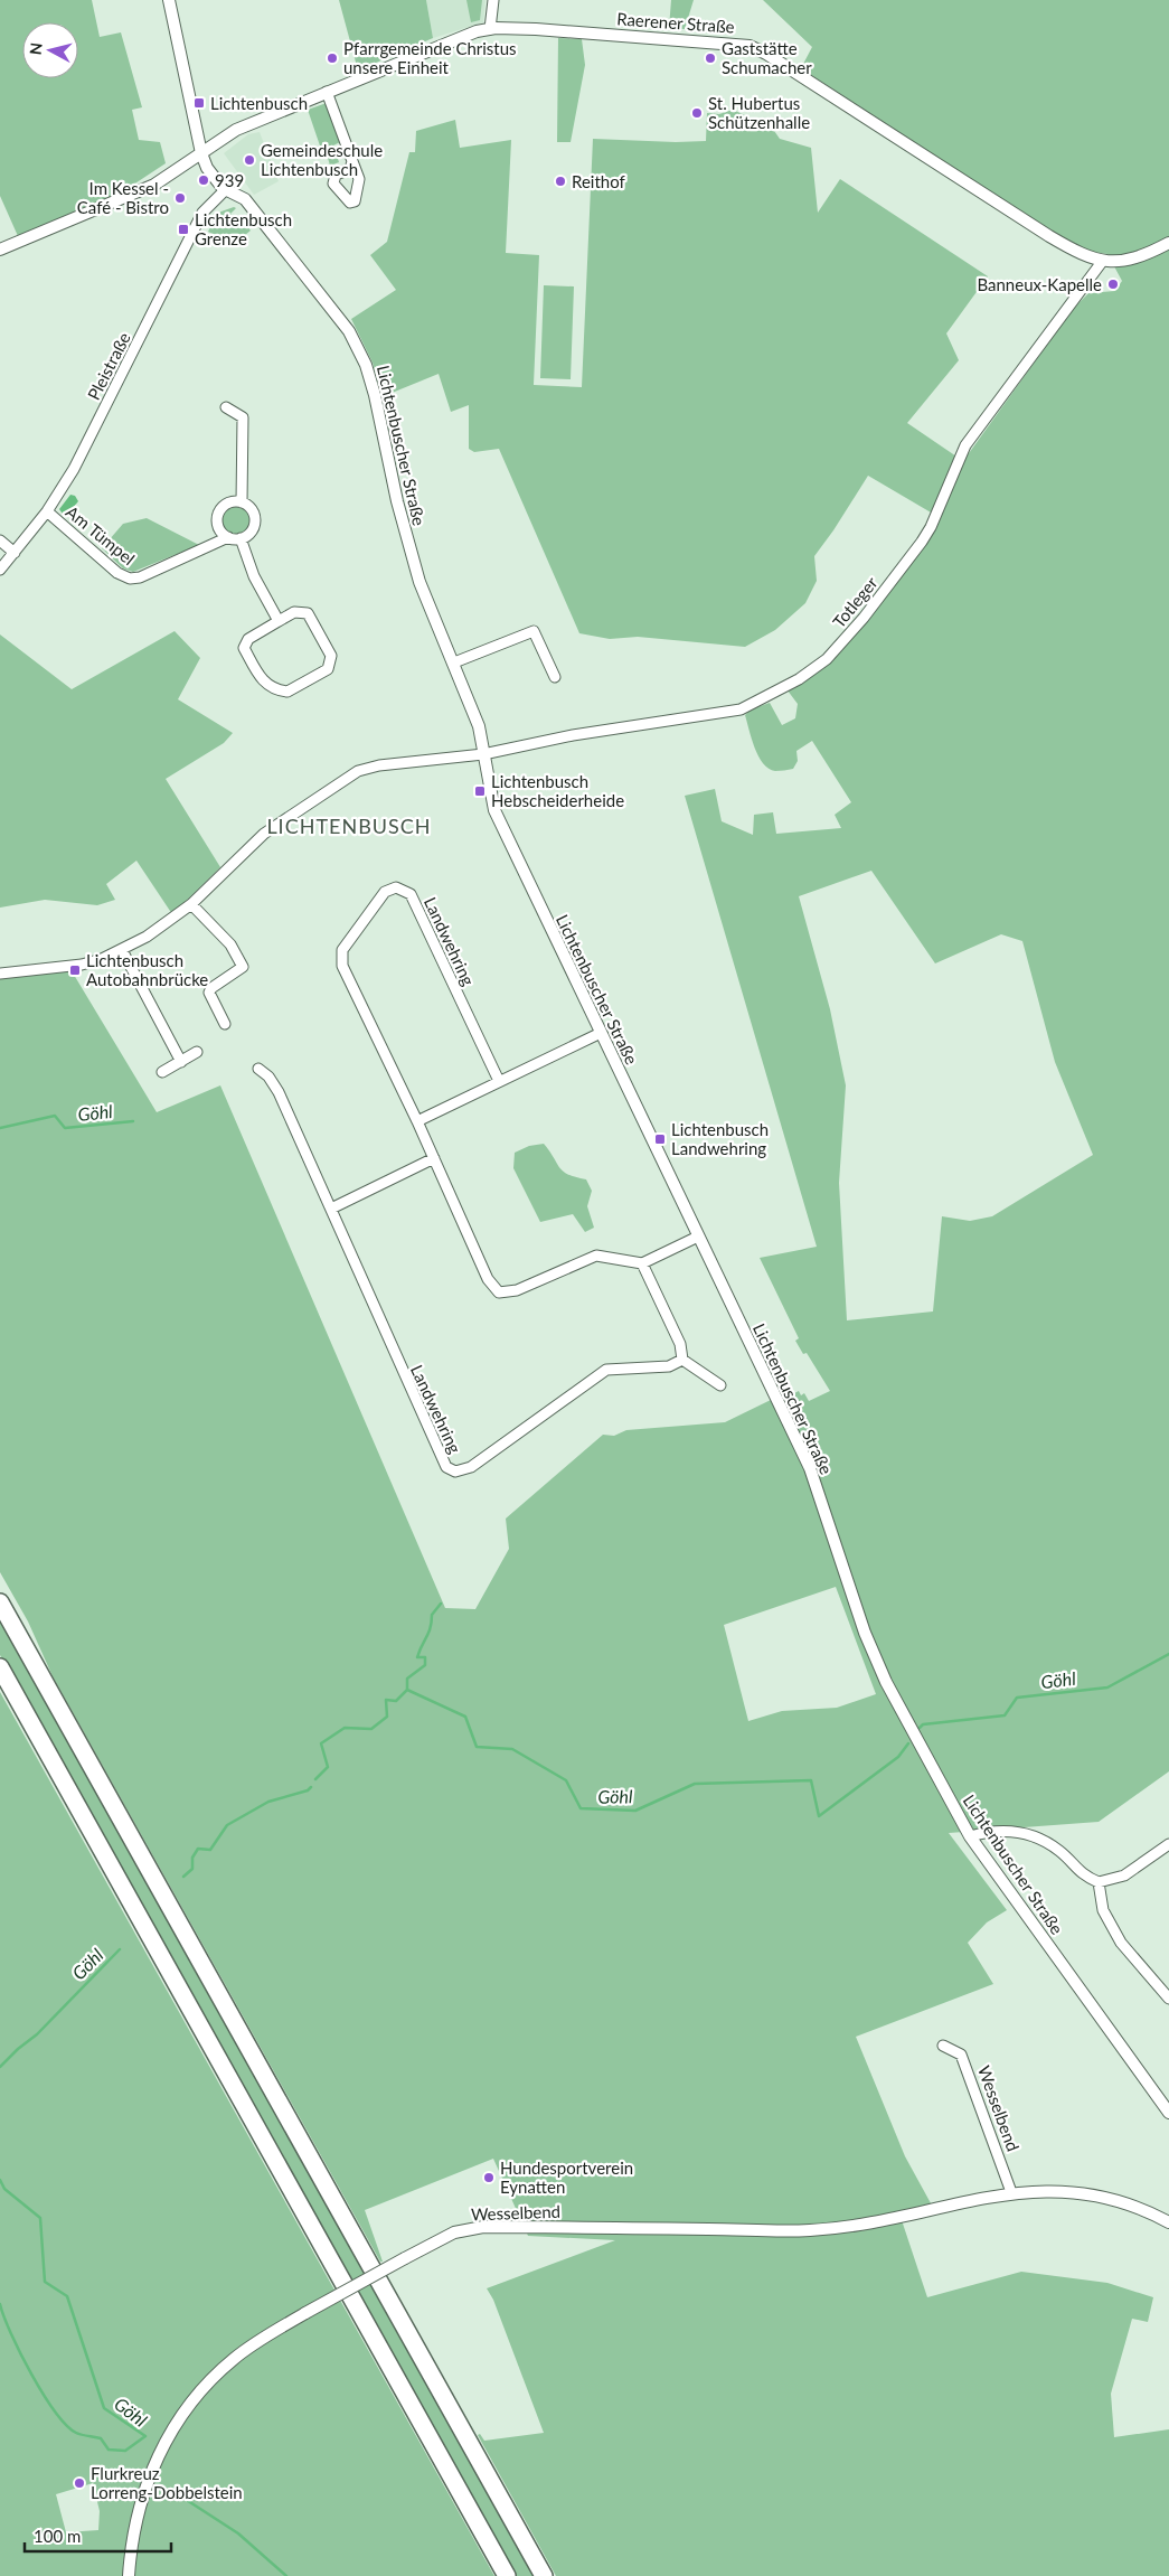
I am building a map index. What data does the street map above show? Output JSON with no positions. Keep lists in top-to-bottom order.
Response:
{
  "streets": {
    "street": [
      "Raerener Straße",
      "Pleistraße",
      "Lichtenbuscher Straße",
      "Am Tümpel",
      "Totleger",
      "Landwehring",
      "Wesselbend"
    ]
  },
  "crossings": [
    ["Raerener Straße", "Lichtenbuscher Straße"],
    ["Raerener Straße", "Totleger"],
    ["Pleistraße", "Lichtenbuscher Straße"],
    ["Pleistraße", "Am Tümpel"],
    ["Lichtenbuscher Straße", "Totleger"]
  ],
  "districts": ["LICHTENBUSCH"],
  "water": ["Göhl"],
  "places": {
    "other": [
      "Pfarrgemeinde Christus unsere Einheit",
      "Gaststätte Schumacher",
      "St. Hubertus Schützenhalle",
      "Gemeindeschule Lichtenbusch",
      "939",
      "Reithof",
      "Im Kessel - Café - Bistro",
      "Banneux-Kapelle",
      "Hundesportverein Eynatten",
      "Flurkreuz Lorreng-Dobbelstein"
    ],
    "transit": [
      "Lichtenbusch",
      "Lichtenbusch Grenze",
      "Lichtenbusch Hebscheiderheide",
      "Lichtenbusch Autobahnbrücke",
      "Lichtenbusch Landwehring"
    ]
  },
  "scale_bar": "100 m",
  "north": "left"
}
